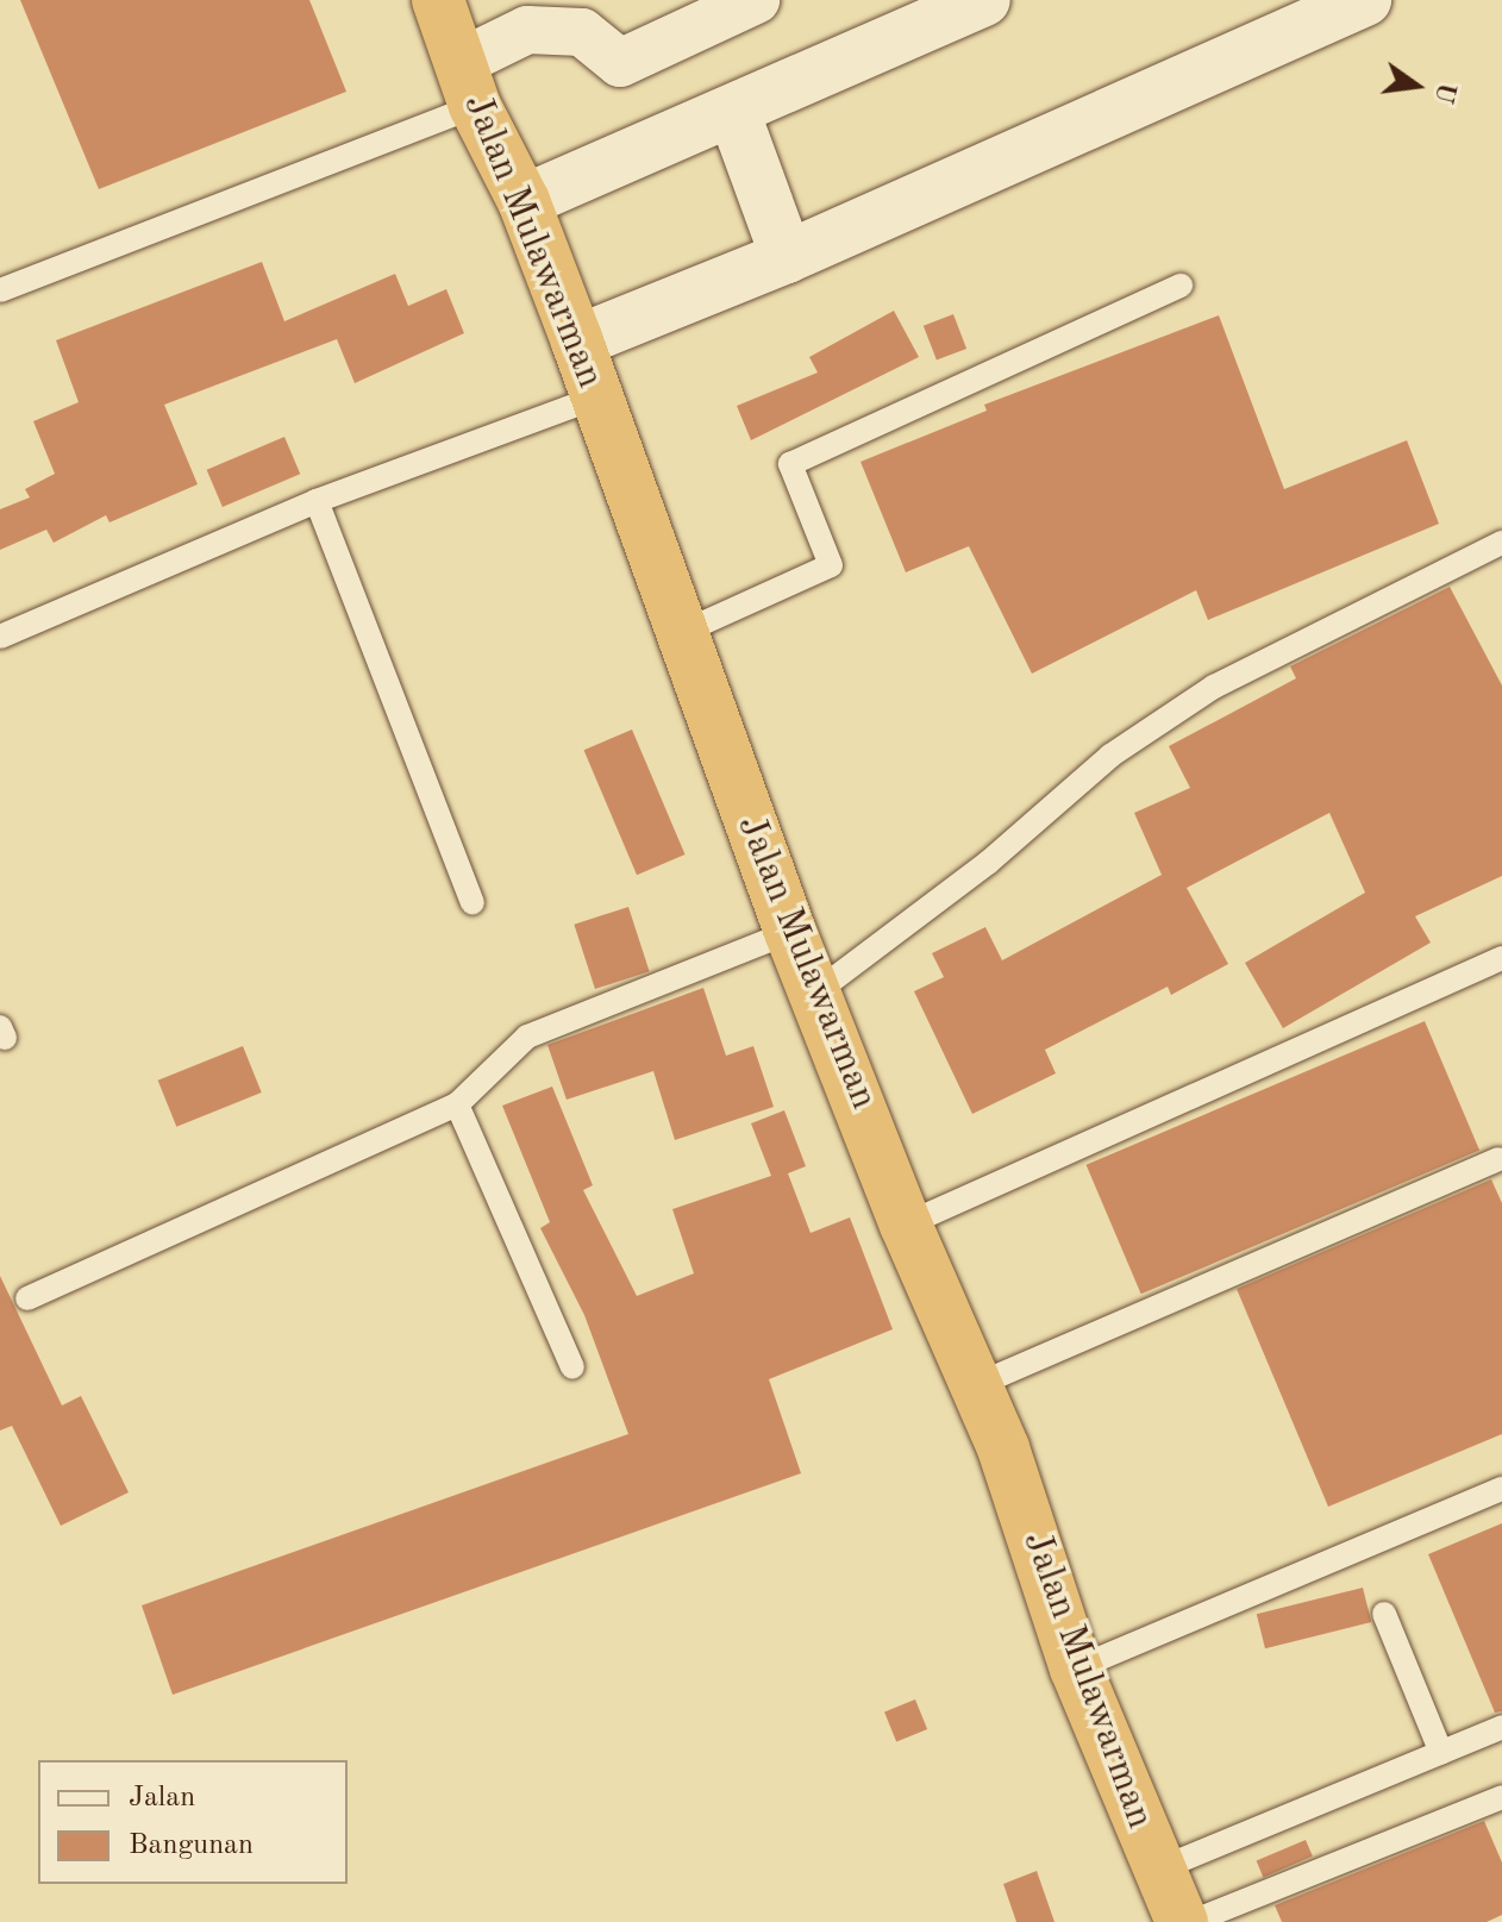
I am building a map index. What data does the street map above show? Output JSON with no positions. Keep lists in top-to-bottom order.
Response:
{
  "streets": {
    "highway": ["Jalan Mulawarman"]
  },
  "legend": ["Jalan", "Bangunan"],
  "north": "right"
}
